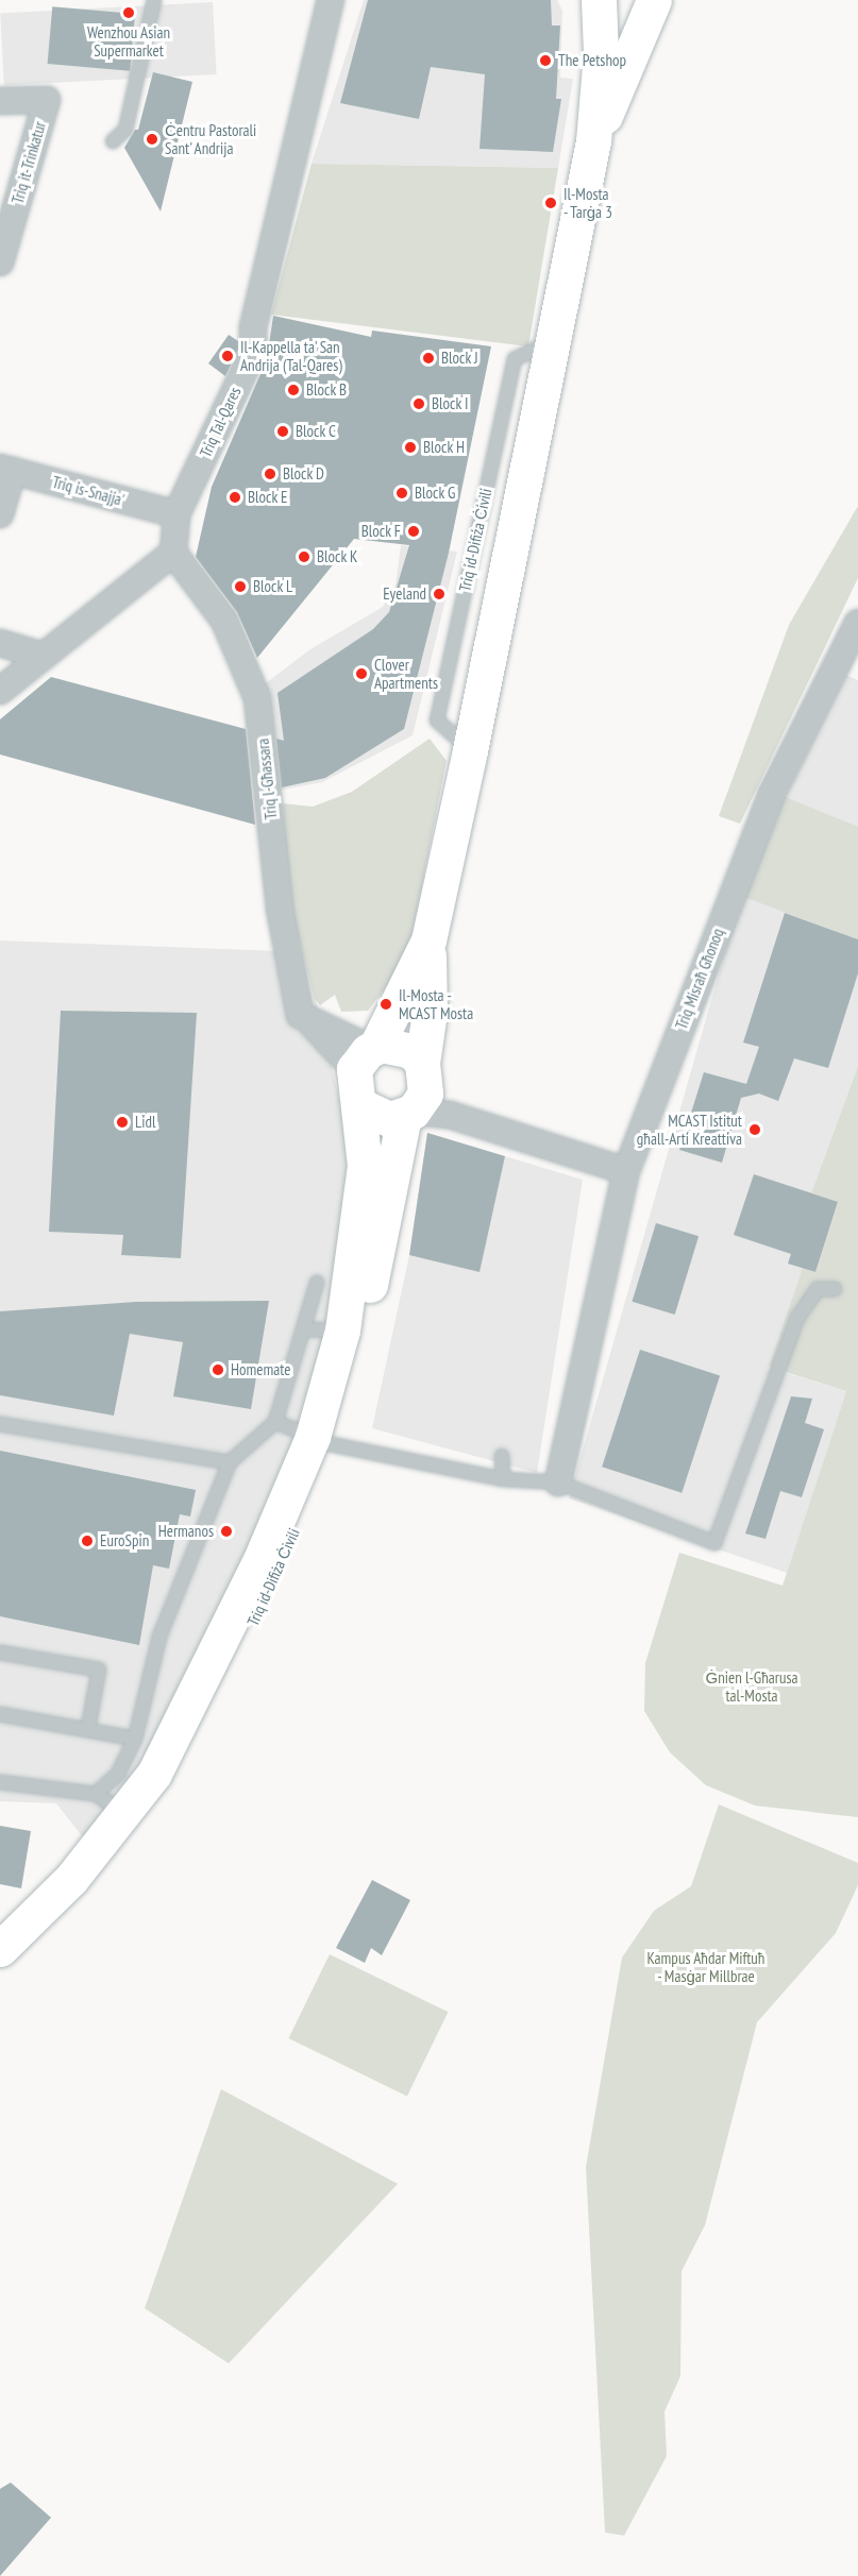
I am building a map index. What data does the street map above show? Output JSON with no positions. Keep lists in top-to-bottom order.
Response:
{
  "streets": {
    "main road": ["Triq id-Difiża Ċivili"],
    "street": [
      "Triq it-Trinkatur",
      "Triq Tal-Qares",
      "Triq is-Snajja'",
      "Triq l-Għassara",
      "Triq Misraħ Għonoq"
    ]
  },
  "crossings": [
    ["Triq Tal-Qares", "Triq is-Snajja'"],
    ["Triq Tal-Qares", "Triq l-Għassara"],
    ["Triq id-Difiża Ċivili", "Triq l-Għassara"]
  ],
  "parks": ["Ġnien l-Għarusa tal-Mosta", "Kampus Aħdar Miftuħ - Masġar Millbrae"],
  "places": [
    "Wenzhou Asian Supermarket",
    "The Petshop",
    "Ċentru Pastorali Sant' Andrija",
    "Il-Mosta - Tarġa 3",
    "Il-Kappella ta' San Andrija (Tal-Qares)",
    "Block J",
    "Block B",
    "Block I",
    "Block C",
    "Block H",
    "Block D",
    "Block G",
    "Block E",
    "Block F",
    "Block K",
    "Block L",
    "Eyeland",
    "Clover Apartments",
    "Il-Mosta - MCAST Mosta",
    "Lidl",
    "MCAST Istitut għall-Arti Kreattiva",
    "Homemate",
    "Hermanos",
    "EuroSpin"
  ]
}
